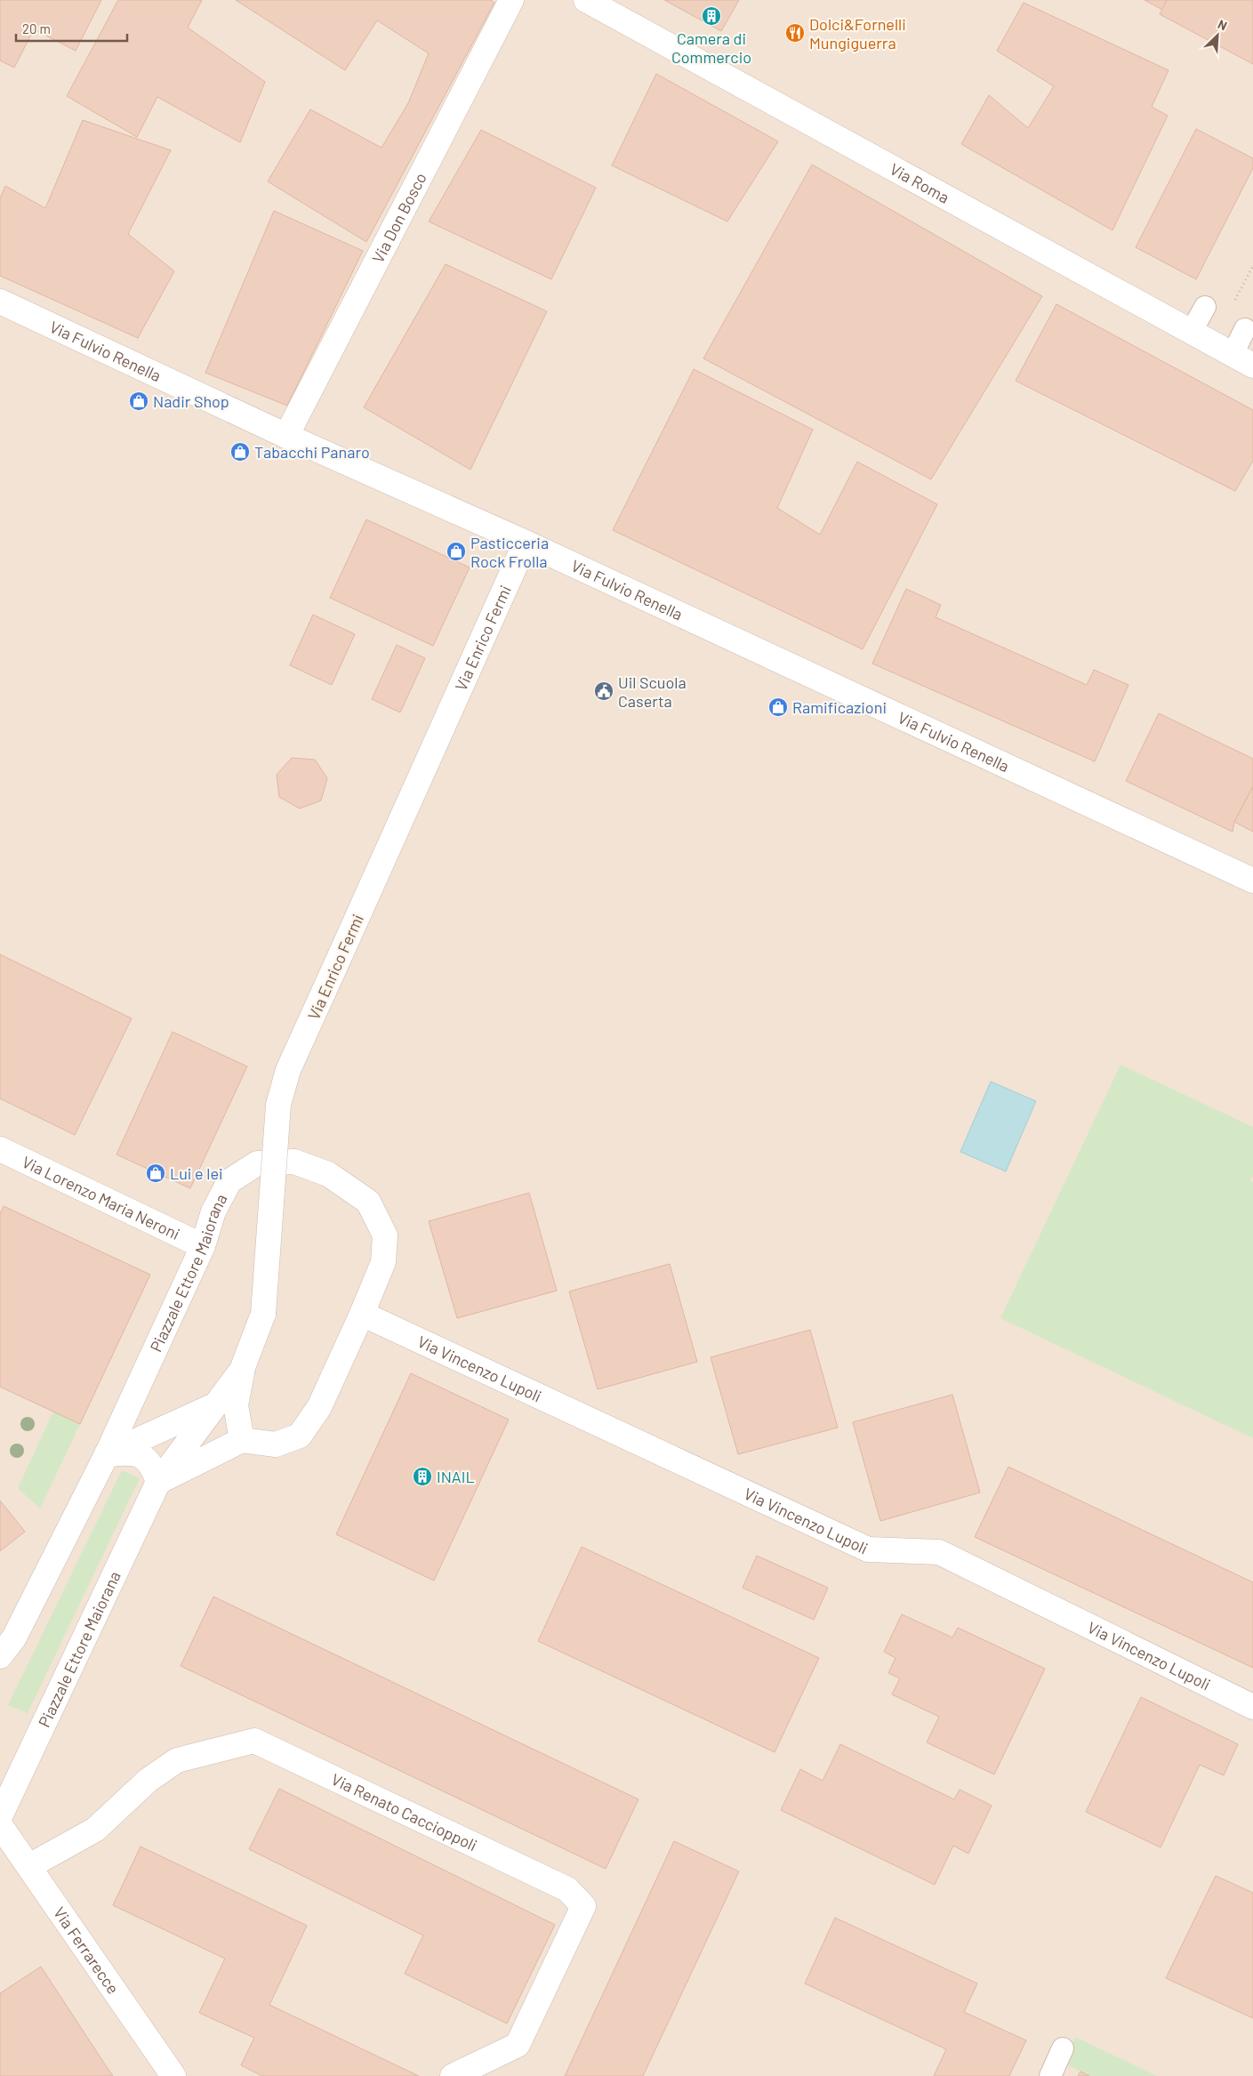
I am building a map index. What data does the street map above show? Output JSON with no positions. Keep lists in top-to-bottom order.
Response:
{
  "streets": {
    "street": [
      "Via Roma",
      "Via Don Bosco",
      "Via Fulvio Renella",
      "Via Enrico Fermi",
      "Via Lorenzo Maria Neroni",
      "Piazzale Ettore Maiorana",
      "Via Vincenzo Lupoli",
      "Via Renato Caccioppoli",
      "Via Ferrarecce"
    ]
  },
  "crossings": [
    ["Via Don Bosco", "Via Fulvio Renella"],
    ["Via Fulvio Renella", "Via Enrico Fermi"],
    ["Via Enrico Fermi", "Piazzale Ettore Maiorana"],
    ["Via Lorenzo Maria Neroni", "Piazzale Ettore Maiorana"],
    ["Piazzale Ettore Maiorana", "Via Vincenzo Lupoli"],
    ["Via Renato Caccioppoli", "Via Ferrarecce"]
  ],
  "places": {
    "building": ["Camera di Commercio", "INAIL"],
    "restaurant": ["Dolci&Fornelli Mungiguerra"],
    "shop": [
      "Nadir Shop",
      "Tabacchi Panaro",
      "Pasticceria Rock Frolla",
      "Ramificazioni",
      "Lui e lei"
    ],
    "public building": ["Uil Scuola Caserta"]
  },
  "scale_bar": "20 m",
  "north": "top right"
}
